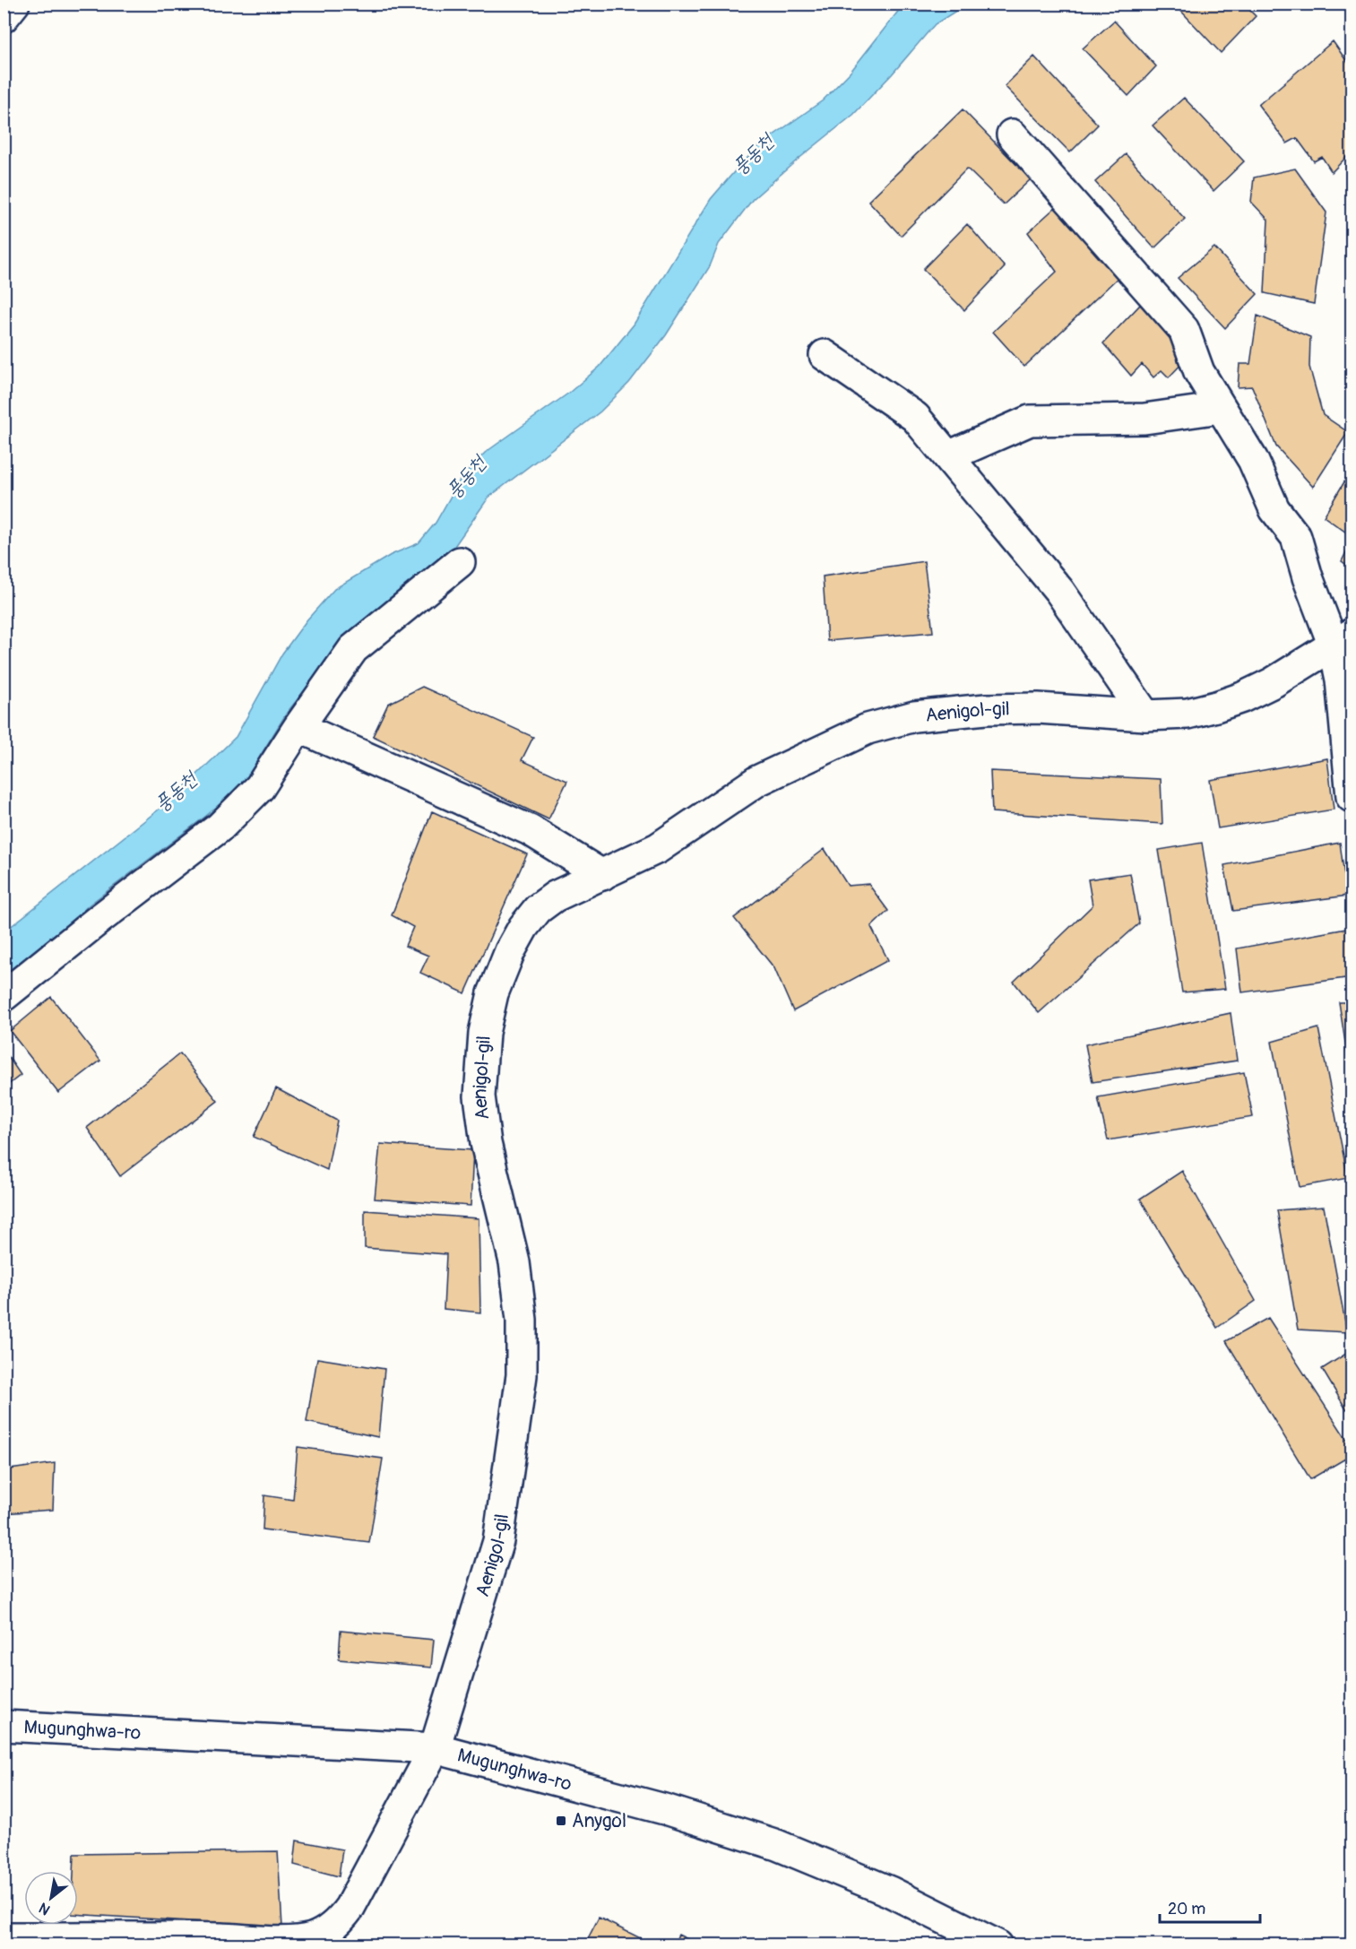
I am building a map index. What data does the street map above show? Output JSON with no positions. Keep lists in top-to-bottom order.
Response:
{
  "streets": {
    "street": ["Aenigol-gil", "Mugunghwa-ro"]
  },
  "crossings": [
    ["Aenigol-gil", "Mugunghwa-ro"]
  ],
  "water": ["풍동천"],
  "places": {
    "transit": ["Anygol"]
  },
  "scale_bar": "20 m",
  "north": "bottom left"
}
